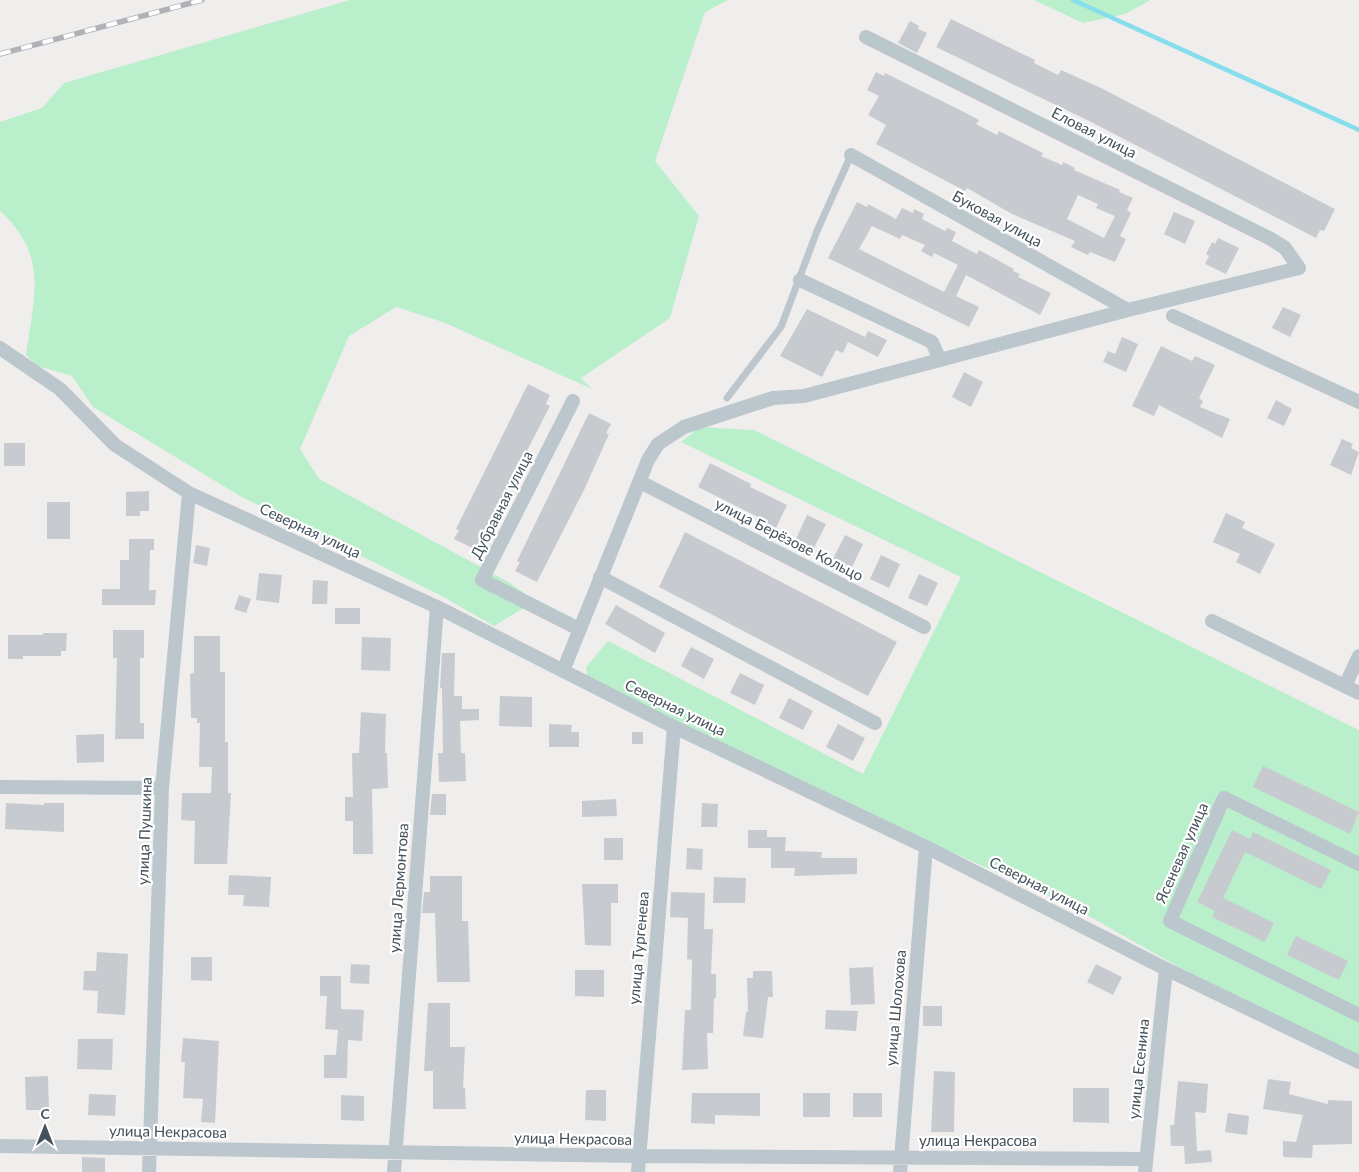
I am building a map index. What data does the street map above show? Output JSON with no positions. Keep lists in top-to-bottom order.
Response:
{
  "streets": {
    "street": [
      "Еловая улица",
      "Буковая улица",
      "Дубравная улица",
      "Северная улица",
      "улица Берёзове Кольцо",
      "улица Пушкина",
      "Ясеневая улица",
      "улица Лермонтова",
      "улица Тургенева",
      "улица Шолохова",
      "улица Есенина",
      "улица Некрасова"
    ]
  },
  "crossings": [
    ["Еловая улица", "Буковая улица"],
    ["Северная улица", "улица Пушкина"],
    ["Северная улица", "улица Лермонтова"],
    ["Северная улица", "улица Тургенева"],
    ["Северная улица", "улица Шолохова"],
    ["Северная улица", "улица Есенина"],
    ["улица Пушкина", "улица Некрасова"],
    ["улица Лермонтова", "улица Некрасова"],
    ["улица Тургенева", "улица Некрасова"],
    ["улица Шолохова", "улица Некрасова"],
    ["улица Есенина", "улица Некрасова"]
  ],
  "north": "top"
}
